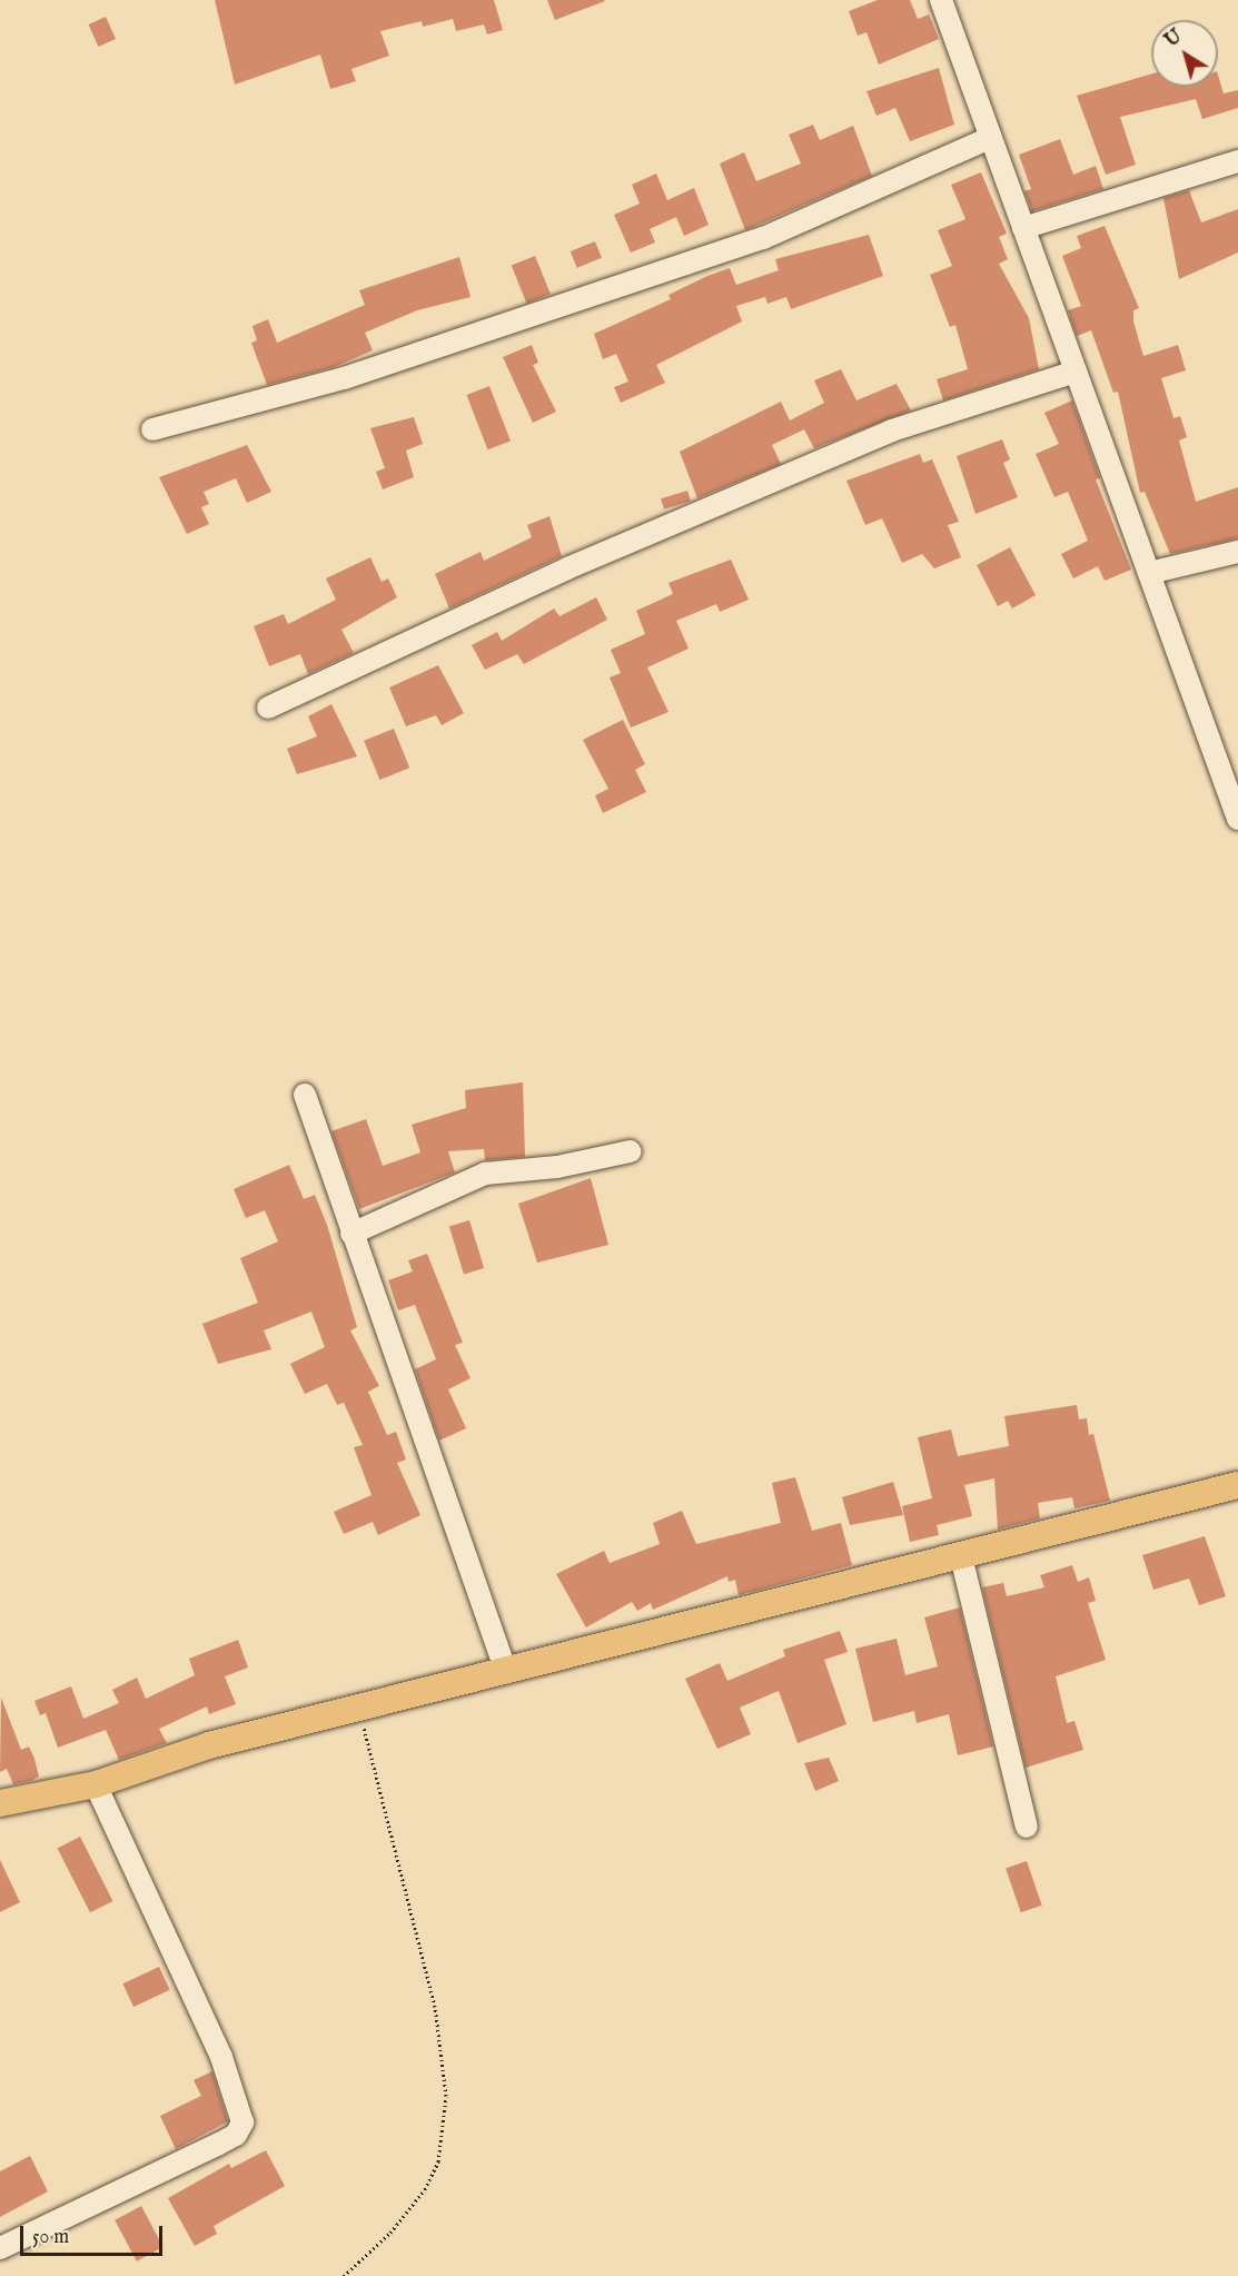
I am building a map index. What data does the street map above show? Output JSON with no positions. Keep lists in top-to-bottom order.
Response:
{
  "scale_bar": "50 m",
  "north": "top left"
}
